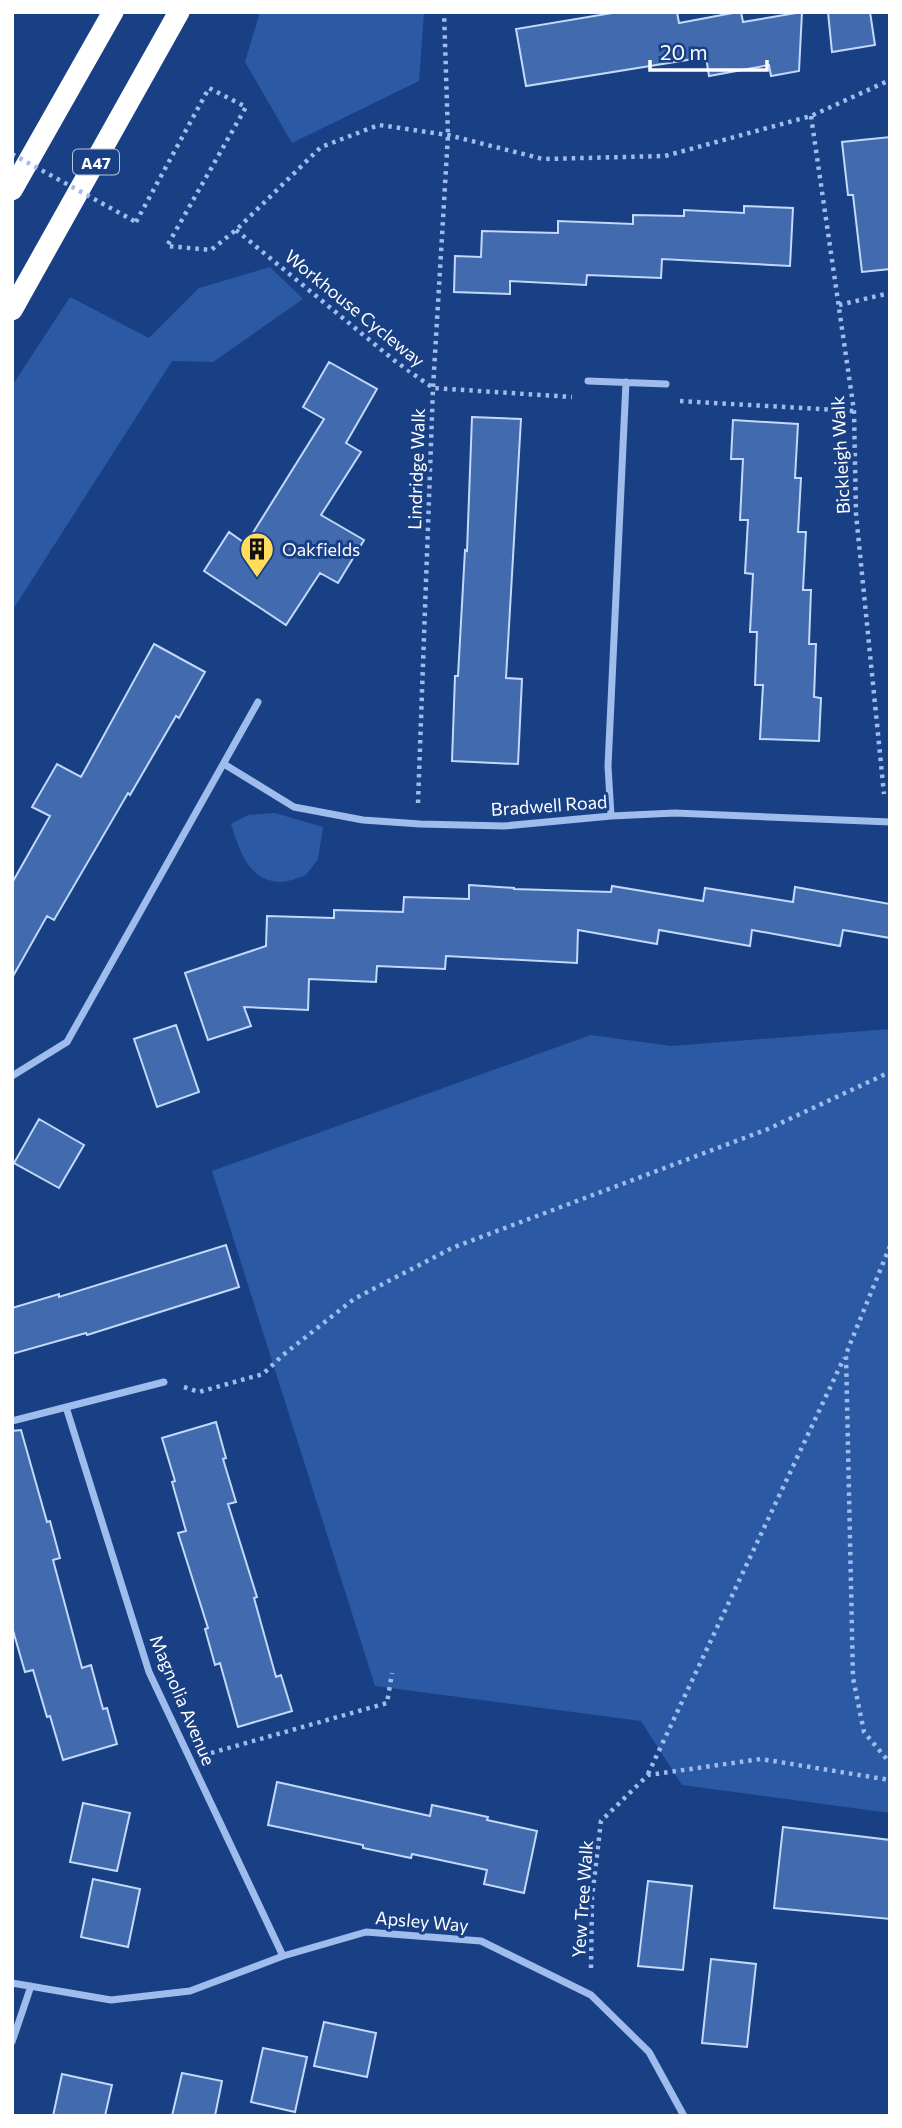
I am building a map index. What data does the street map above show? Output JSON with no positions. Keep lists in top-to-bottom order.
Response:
{
  "streets": {
    "highway": ["A47"],
    "street": ["Bradwell Road", "Magnolia Avenue", "Apsley Way"],
    "path": [
      "Workhouse Cycleway",
      "Bickleigh Walk",
      "Lindridge Walk",
      "Yew Tree Walk"
    ]
  },
  "crossings": [
    ["Workhouse Cycleway", "Lindridge Walk"],
    ["Magnolia Avenue", "Apsley Way"],
    ["Yew Tree Walk", "Apsley Way"]
  ],
  "places": {
    "building": ["Oakfields"]
  },
  "scale_bar": "20 m"
}
